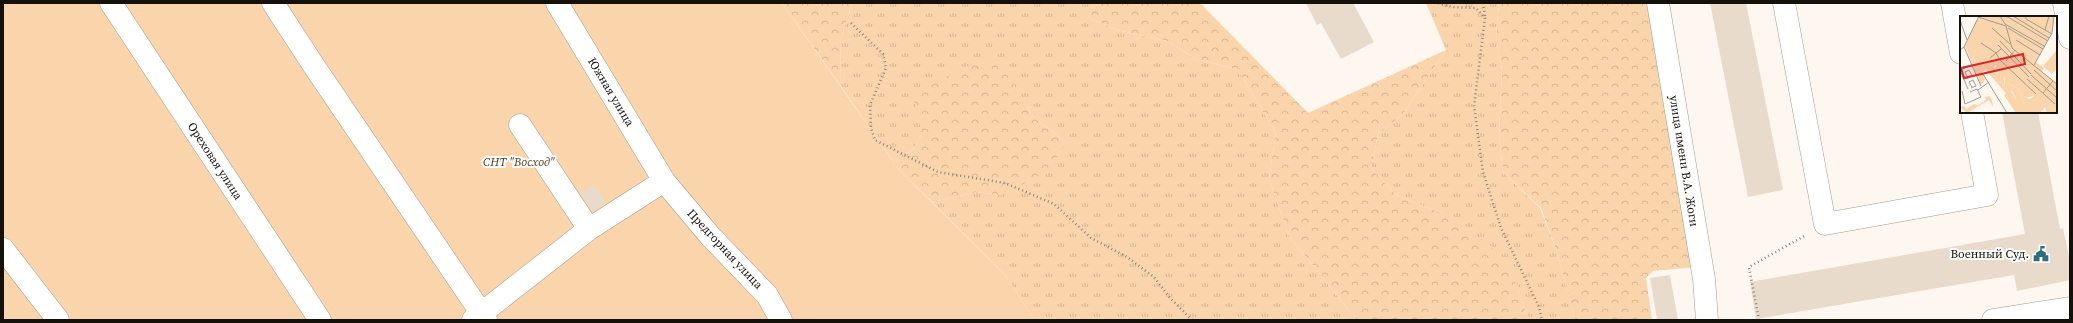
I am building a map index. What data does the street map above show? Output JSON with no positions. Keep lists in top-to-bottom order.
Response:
{
  "streets": {
    "street": [
      "Южная улица",
      "Ореховая улица",
      "улица имени В.А. Жоги",
      "Предгорная улица"
    ]
  },
  "crossings": [
    ["Южная улица", "Предгорная улица"]
  ],
  "parks": ["СНТ \"Восход\""],
  "places": {
    "public building": ["Военный Суд."]
  }
}
